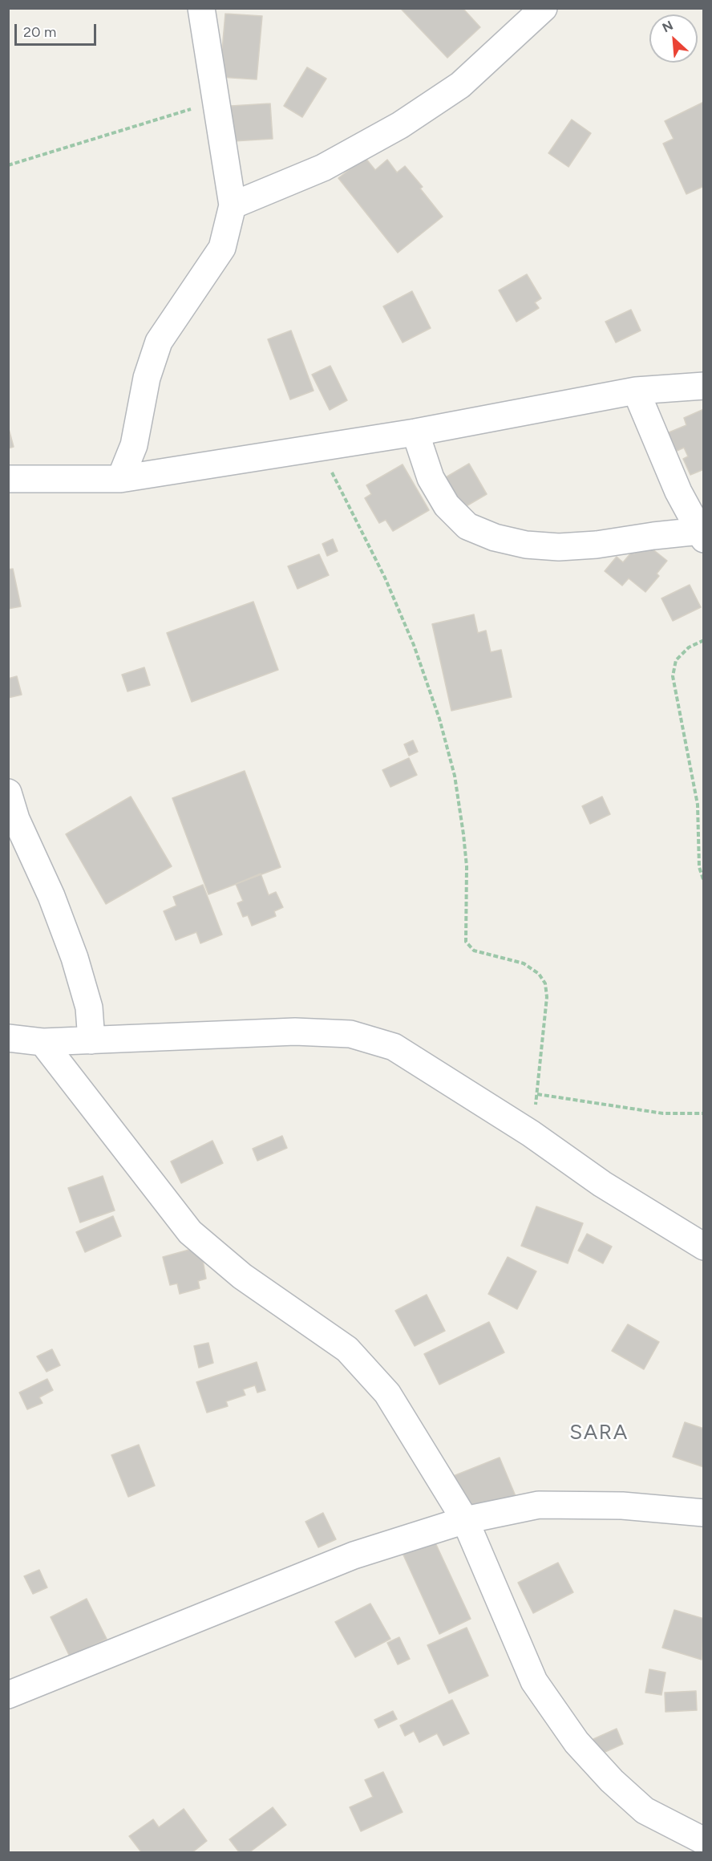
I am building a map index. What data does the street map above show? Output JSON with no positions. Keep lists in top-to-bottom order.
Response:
{
  "districts": ["SARA"],
  "scale_bar": "20 m",
  "north": "top left"
}
